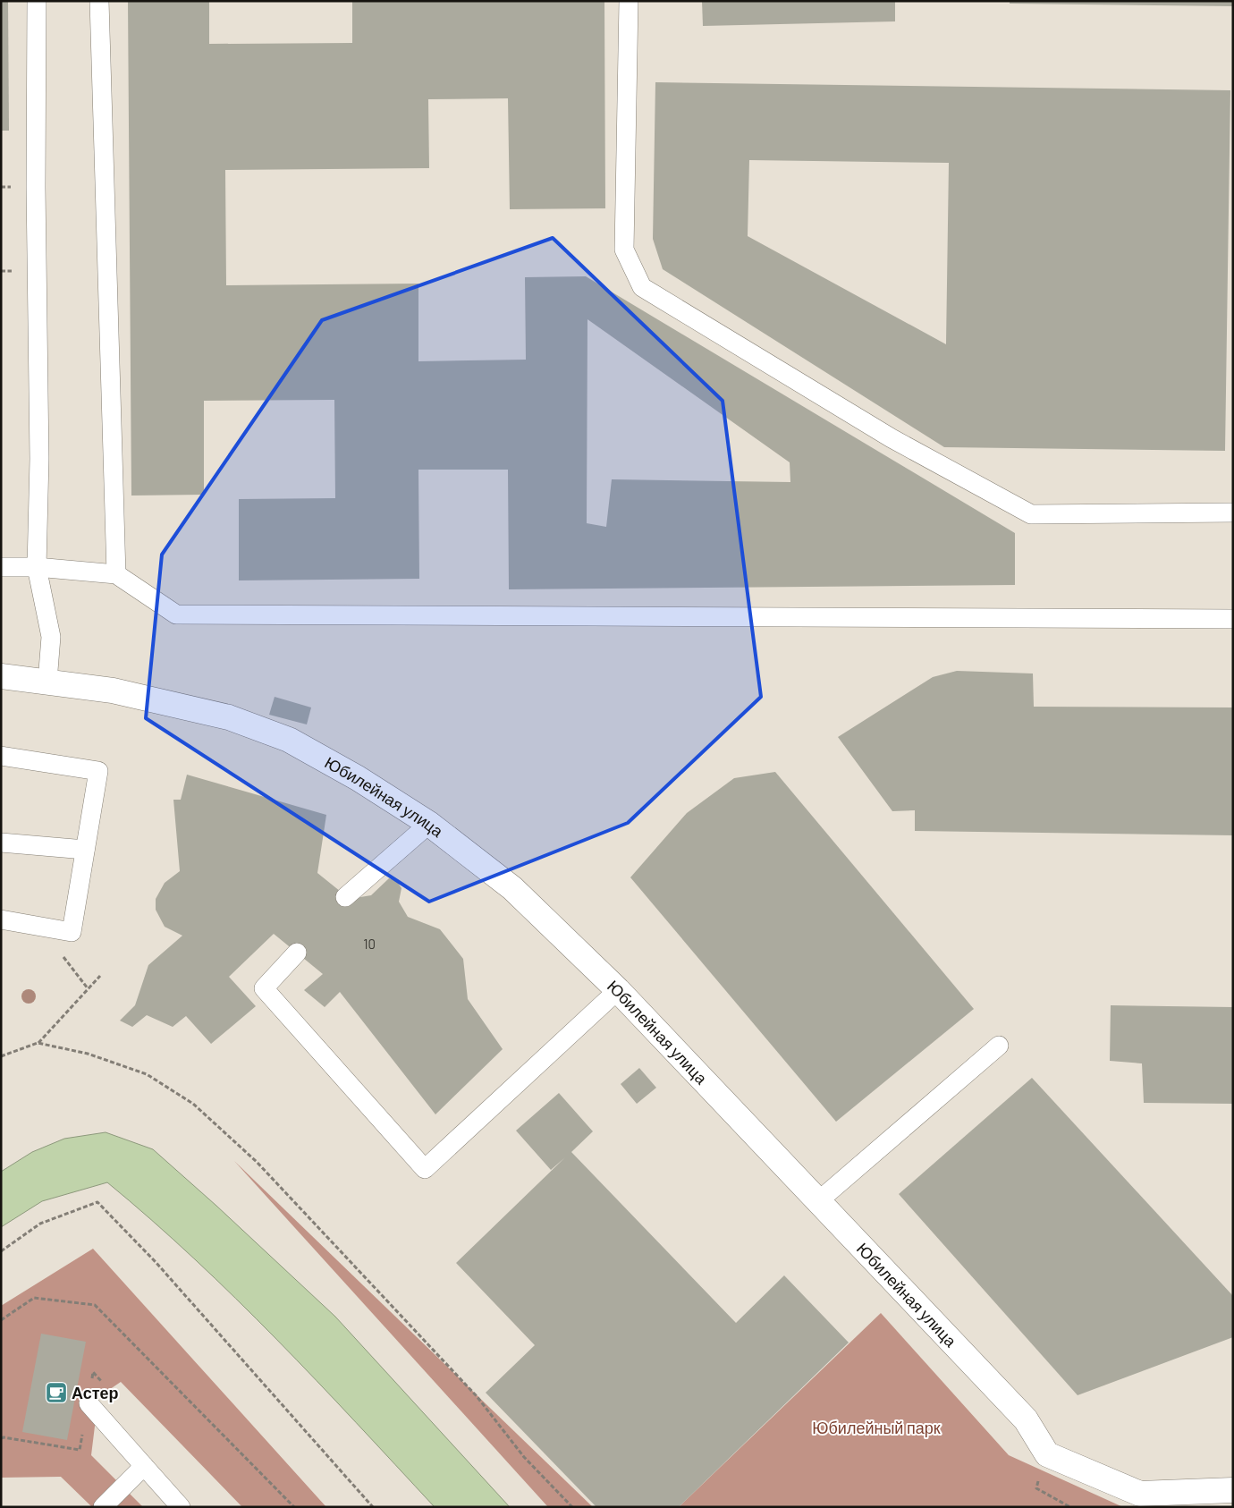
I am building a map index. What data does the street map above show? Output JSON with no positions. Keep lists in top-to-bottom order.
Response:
{
  "streets": {
    "street": ["Юбилейная улица"]
  },
  "parks": ["Юбилейный парк"],
  "places": {
    "cafe": ["Астер"]
  },
  "house_numbers": ["10"]
}
